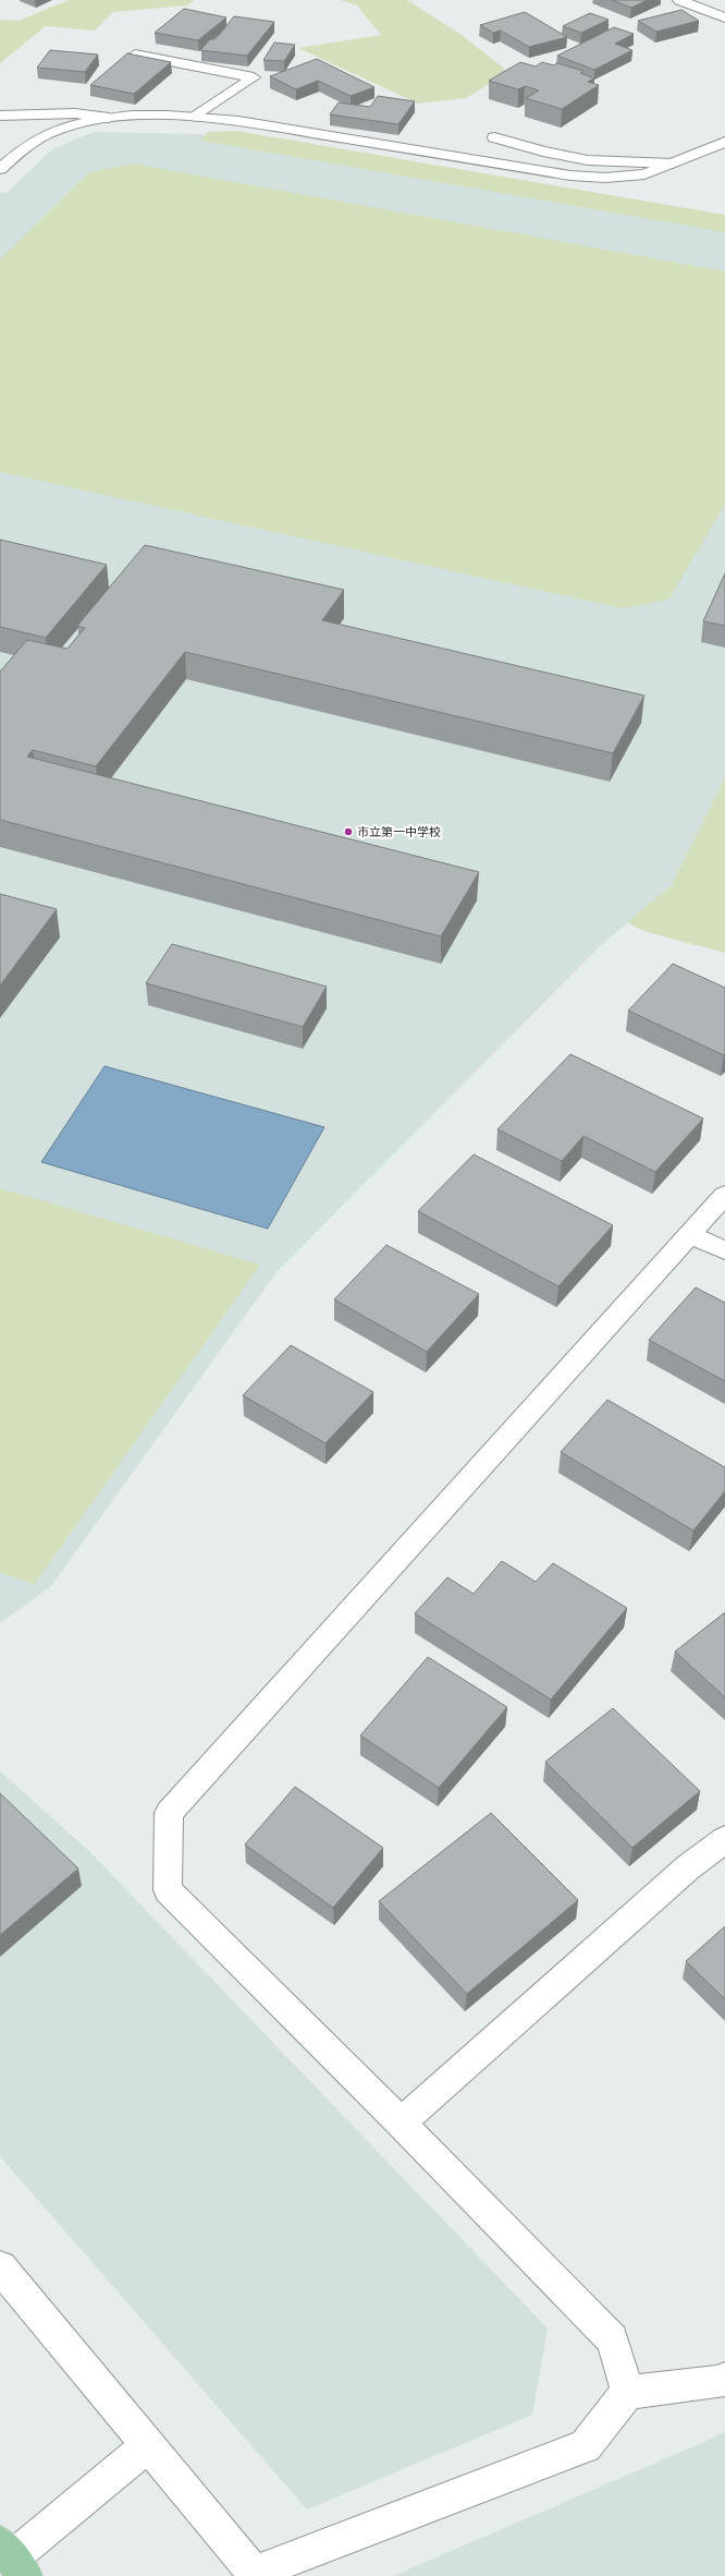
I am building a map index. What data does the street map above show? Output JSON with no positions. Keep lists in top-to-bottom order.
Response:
{
  "places": ["市立第一中学校"]
}
